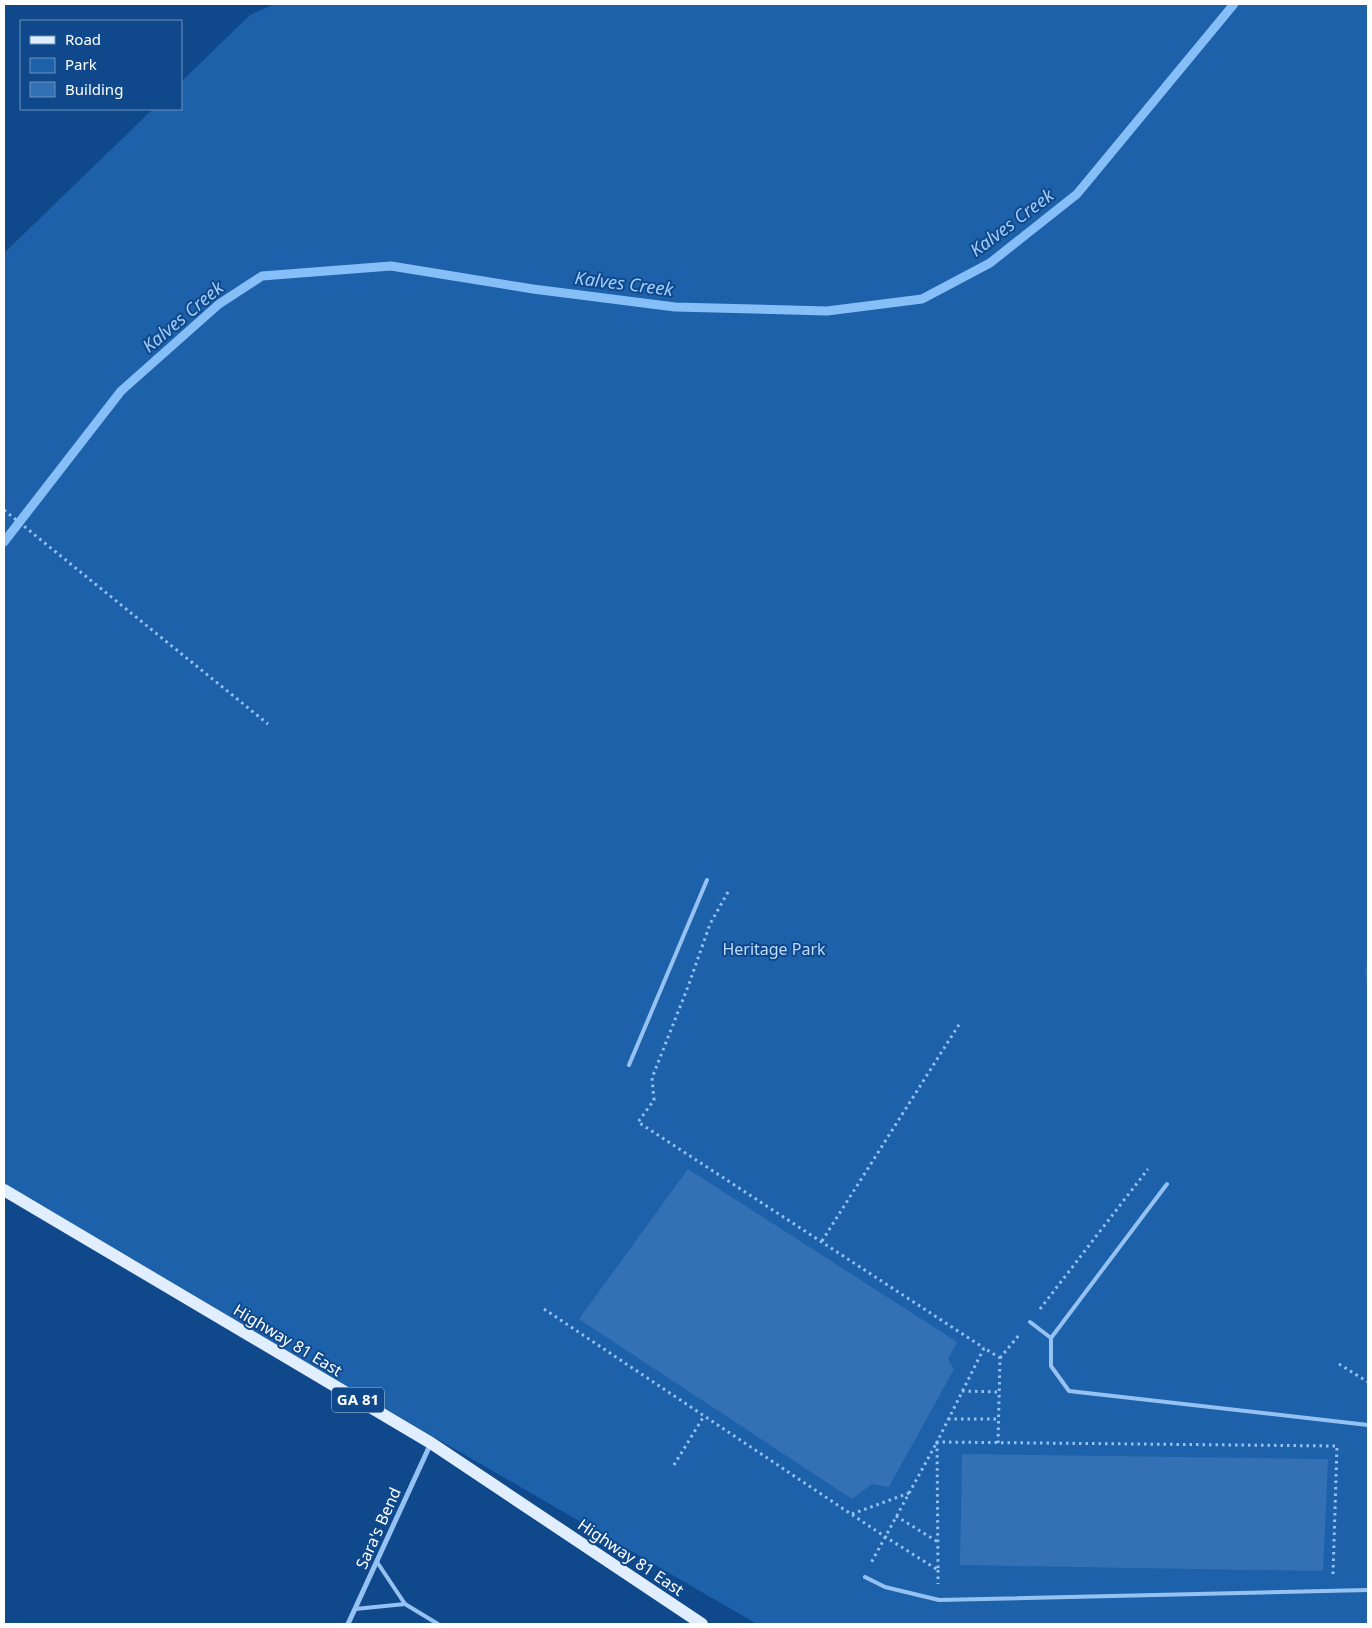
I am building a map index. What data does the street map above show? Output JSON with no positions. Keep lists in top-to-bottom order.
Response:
{
  "streets": {
    "main road": ["Highway 81 East", "GA 81"],
    "street": ["Sara's Bend"]
  },
  "crossings": [
    ["Highway 81 East", "Sara's Bend"]
  ],
  "water": ["Kalves Creek"],
  "parks": ["Heritage Park"],
  "legend": ["Road", "Park", "Building"]
}
